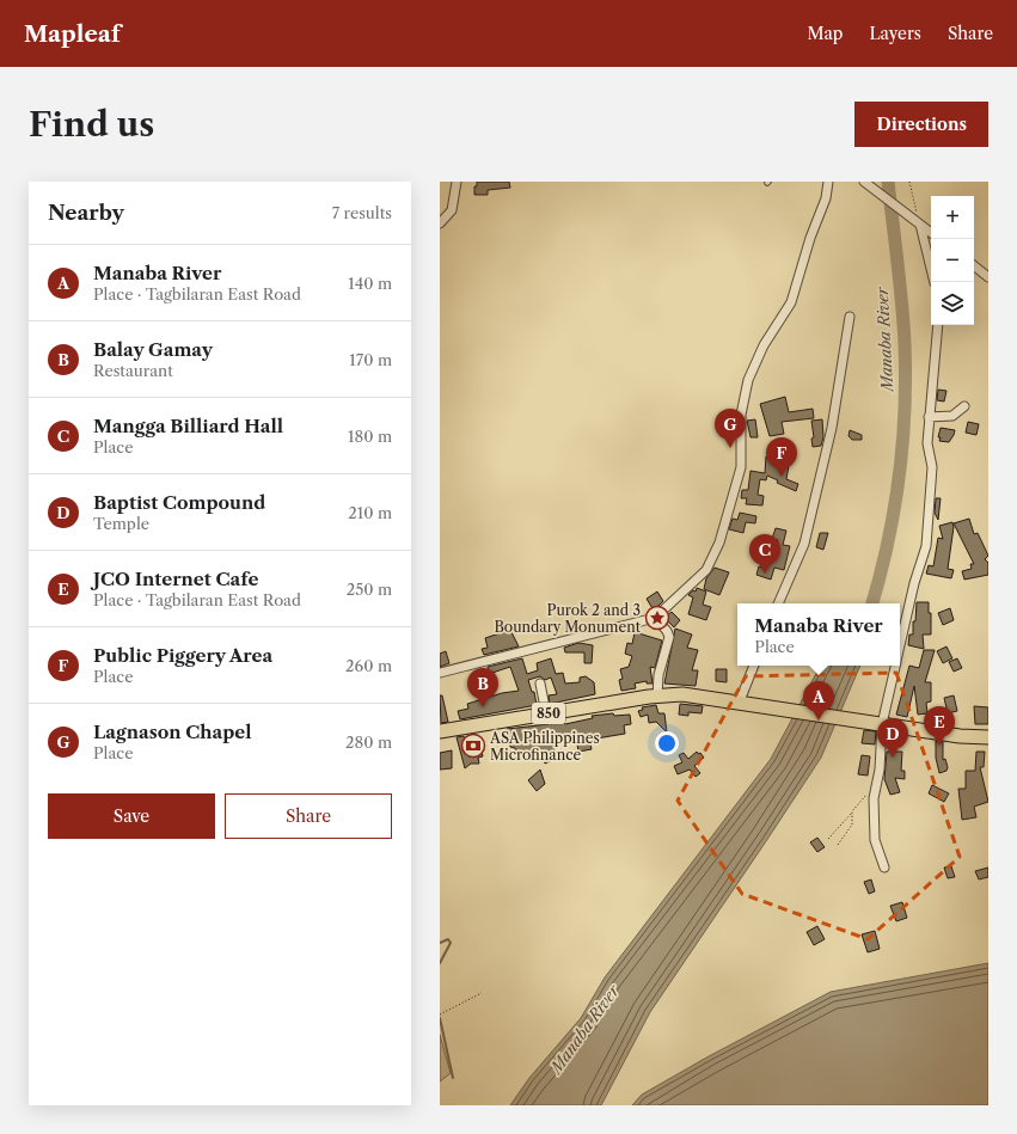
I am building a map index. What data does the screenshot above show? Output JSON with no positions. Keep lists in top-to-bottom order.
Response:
{
  "streets": {
    "main road": ["850"]
  },
  "water": ["Manaba River"],
  "places": {
    "place": ["Purok 2 and 3 Boundary Monument"],
    "bank": ["ASA Philippines Microfinance"]
  },
  "page": {
    "header": "Mapleaf",
    "nav": ["Map", "Layers", "Share"],
    "buttons": [
      "Directions",
      ["Save", "Share"]
    ],
    "title": "Find us",
    "heading": ["Nearby", "7 results"],
    "map_buttons": ["+", "−"],
    "list": [
      {
        "mark": "A",
        "name": "Manaba River",
        "note": "Place · Tagbilaran East Road",
        "value": "140 m"
      },
      {
        "mark": "B",
        "name": "Balay Gamay",
        "note": "Restaurant",
        "value": "170 m"
      },
      {
        "mark": "C",
        "name": "Mangga Billiard Hall",
        "note": "Place",
        "value": "180 m"
      },
      {
        "mark": "D",
        "name": "Baptist Compound",
        "note": "Temple",
        "value": "210 m"
      },
      {
        "mark": "E",
        "name": "JCO Internet Cafe",
        "note": "Place · Tagbilaran East Road",
        "value": "250 m"
      },
      {
        "mark": "F",
        "name": "Public Piggery Area",
        "note": "Place",
        "value": "260 m"
      },
      {
        "mark": "G",
        "name": "Lagnason Chapel",
        "note": "Place",
        "value": "280 m"
      }
    ],
    "pins": [
      "G",
      "F",
      "C",
      "B",
      "A",
      "E",
      "D"
    ],
    "popup": ["Manaba River", "Place"]
  }
}
